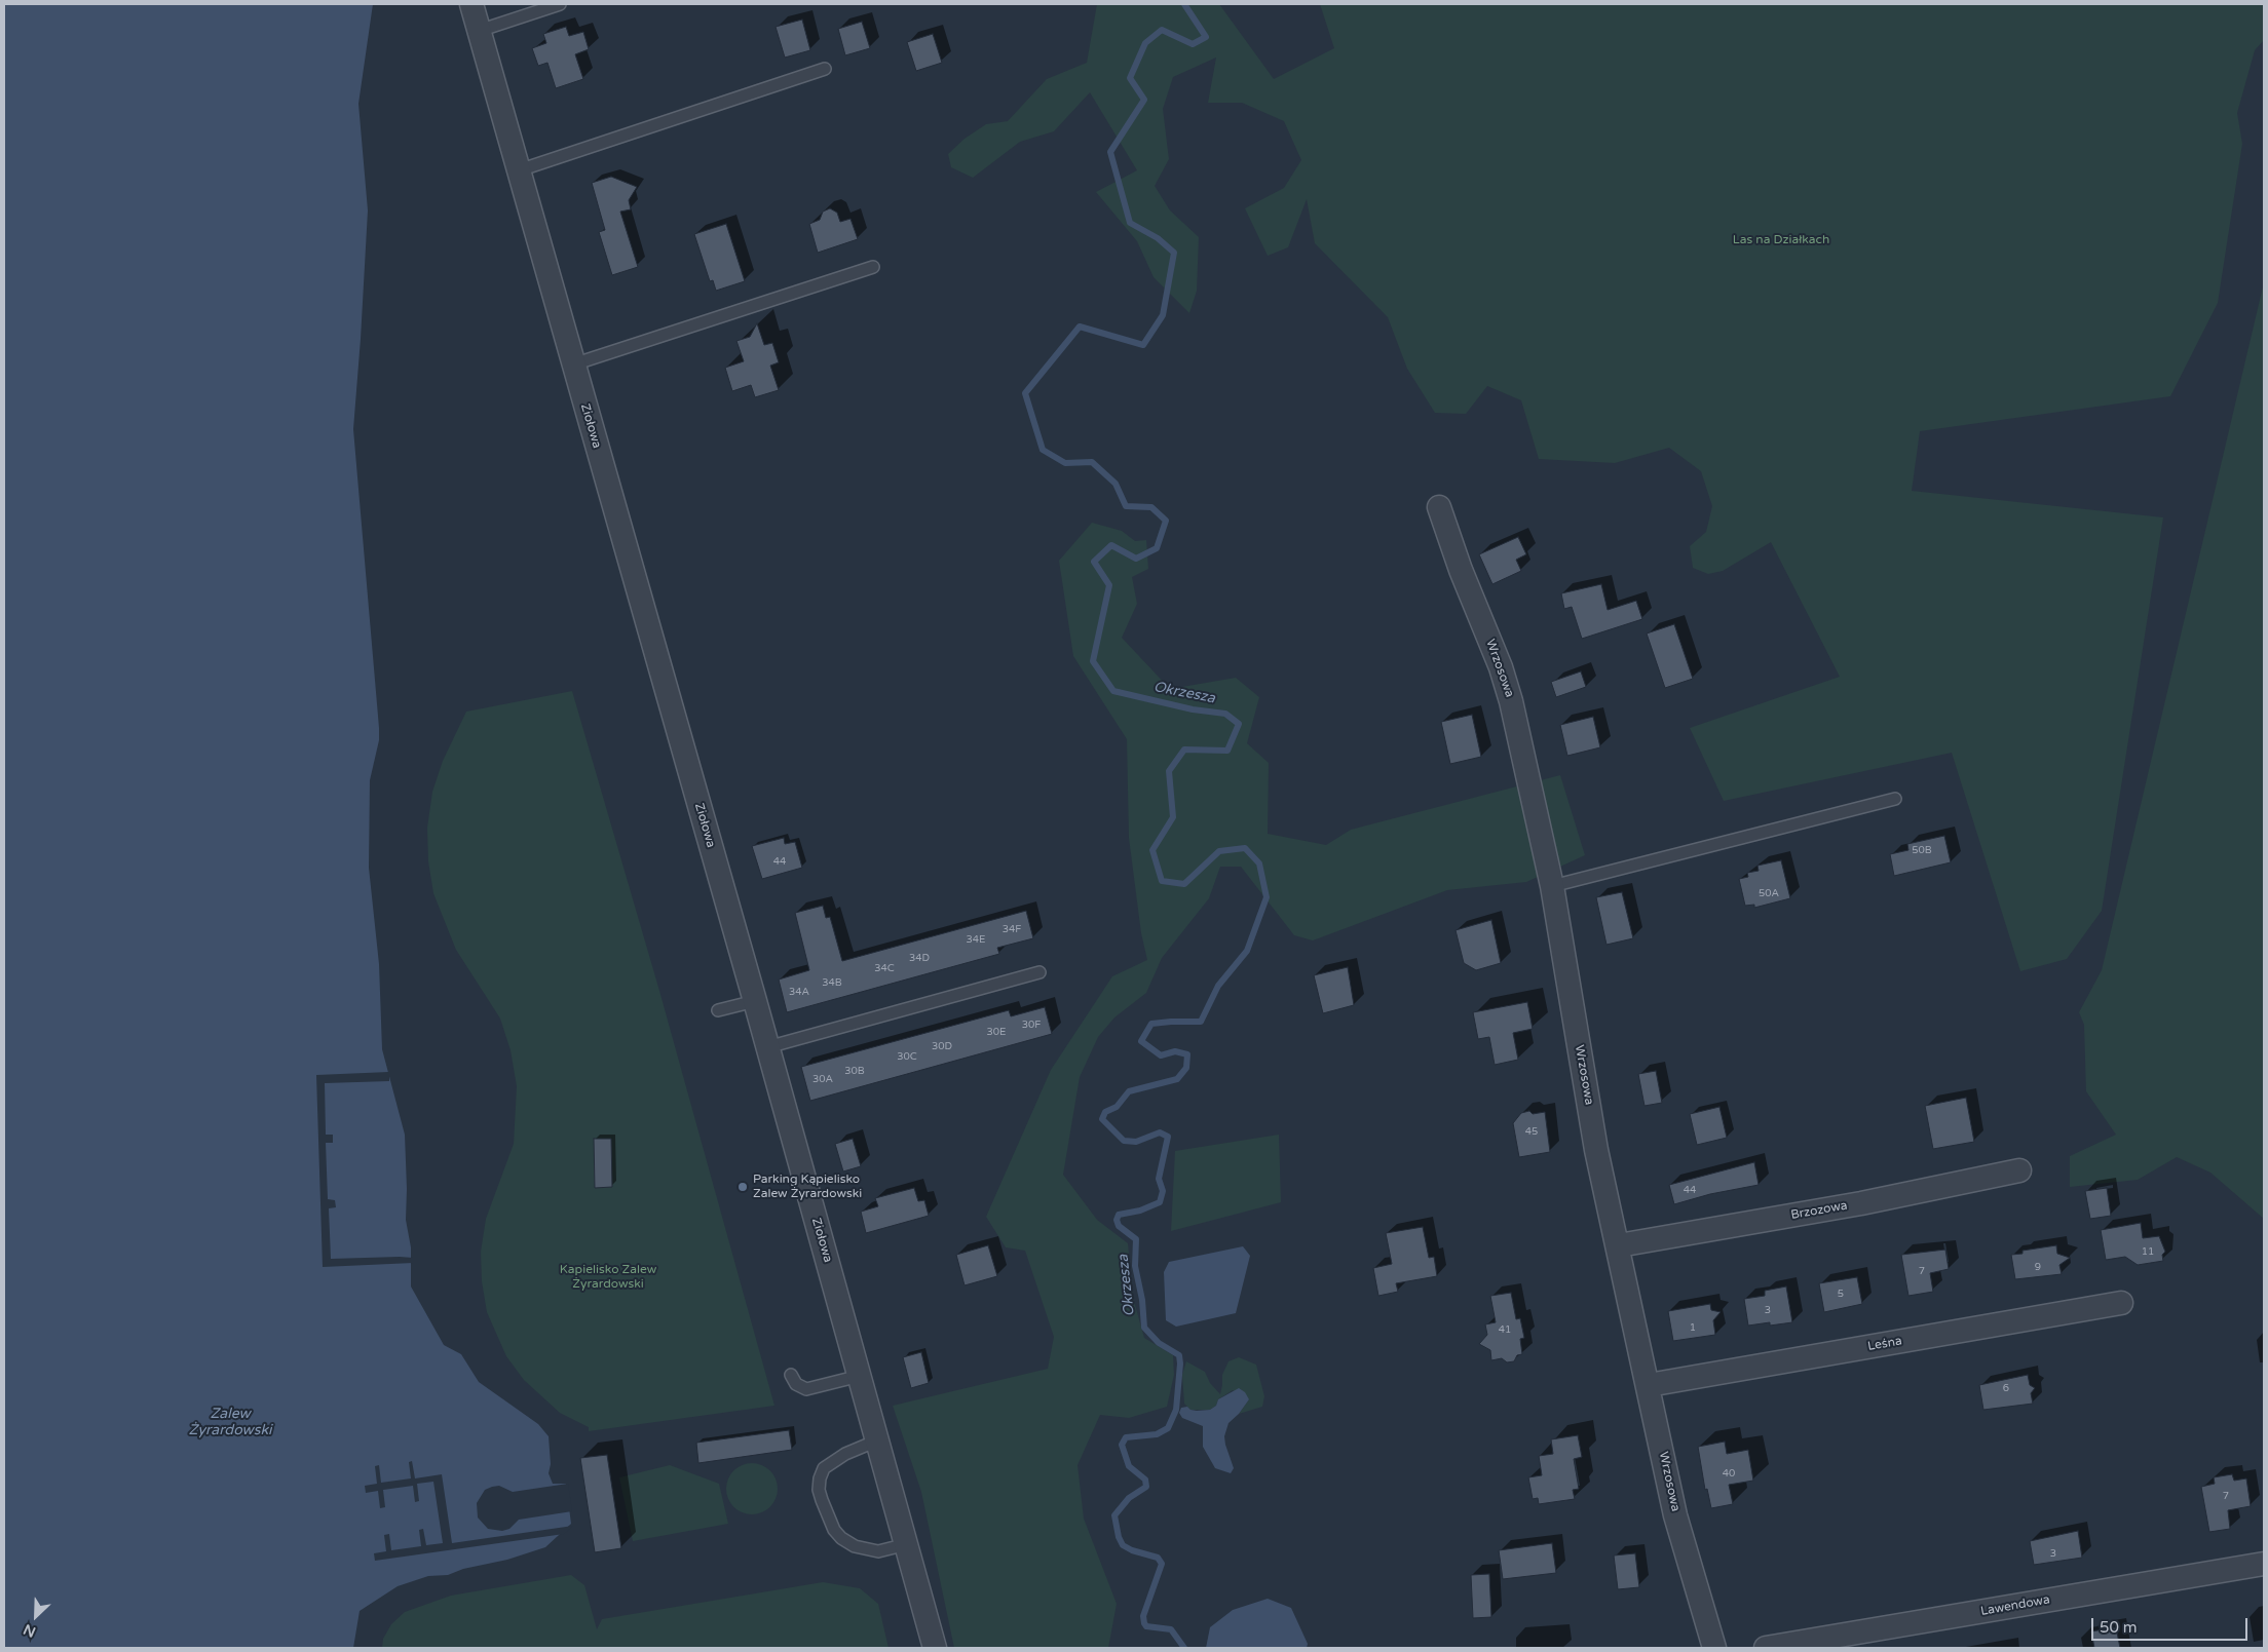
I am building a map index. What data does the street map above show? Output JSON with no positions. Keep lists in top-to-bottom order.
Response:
{
  "streets": {
    "street": [
      "Ziołowa",
      "Wrzosowa",
      "Brzozowa",
      "Leśna",
      "Lawendowa"
    ]
  },
  "crossings": [
    ["Wrzosowa", "Brzozowa"],
    ["Wrzosowa", "Leśna"]
  ],
  "water": ["Okrzesza", "Zalew Żyrardowski"],
  "parks": ["Las na Działkach", "Kapielisko Zalew Żyrardowski"],
  "places": ["Parking Kąpielisko Zalew Żyrardowski"],
  "house_numbers": [
    "50B",
    "44",
    "50A",
    "34F",
    "34E",
    "34D",
    "34C",
    "34B",
    "34A",
    "30F",
    "30E",
    "30D",
    "30C",
    "30B",
    "30A",
    "45",
    "44",
    "11",
    "9",
    "7",
    "5",
    "3",
    "1",
    "41",
    "6",
    "40",
    "7",
    "3"
  ],
  "scale_bar": "50 m",
  "north": "bottom left"
}
